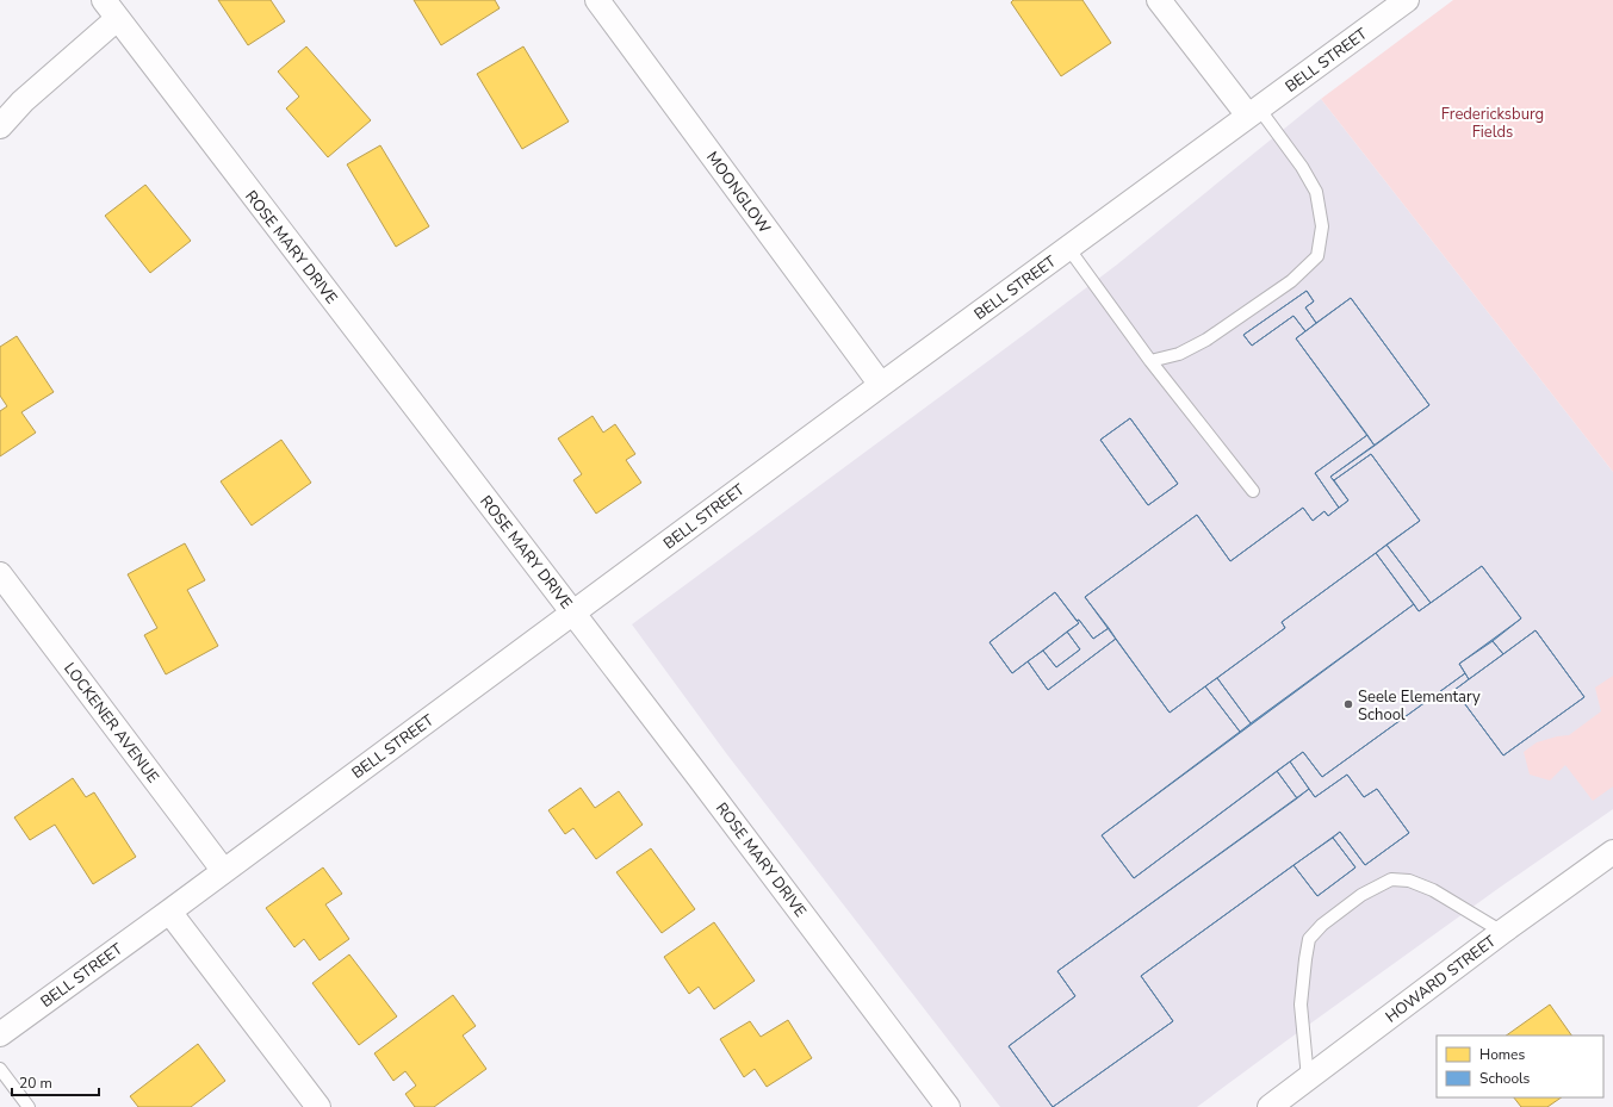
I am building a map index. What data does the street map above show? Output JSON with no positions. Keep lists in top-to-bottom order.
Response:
{
  "streets": {
    "street": [
      "BELL STREET",
      "MOONGLOW",
      "ROSE MARY DRIVE",
      "LOCKENER AVENUE",
      "HOWARD STREET"
    ]
  },
  "crossings": [
    ["BELL STREET", "MOONGLOW"],
    ["BELL STREET", "ROSE MARY DRIVE"],
    ["BELL STREET", "LOCKENER AVENUE"]
  ],
  "parks": ["Fredericksburg Fields"],
  "places": ["Seele Elementary School"],
  "legend": ["Homes", "Schools"],
  "scale_bar": "20 m"
}
